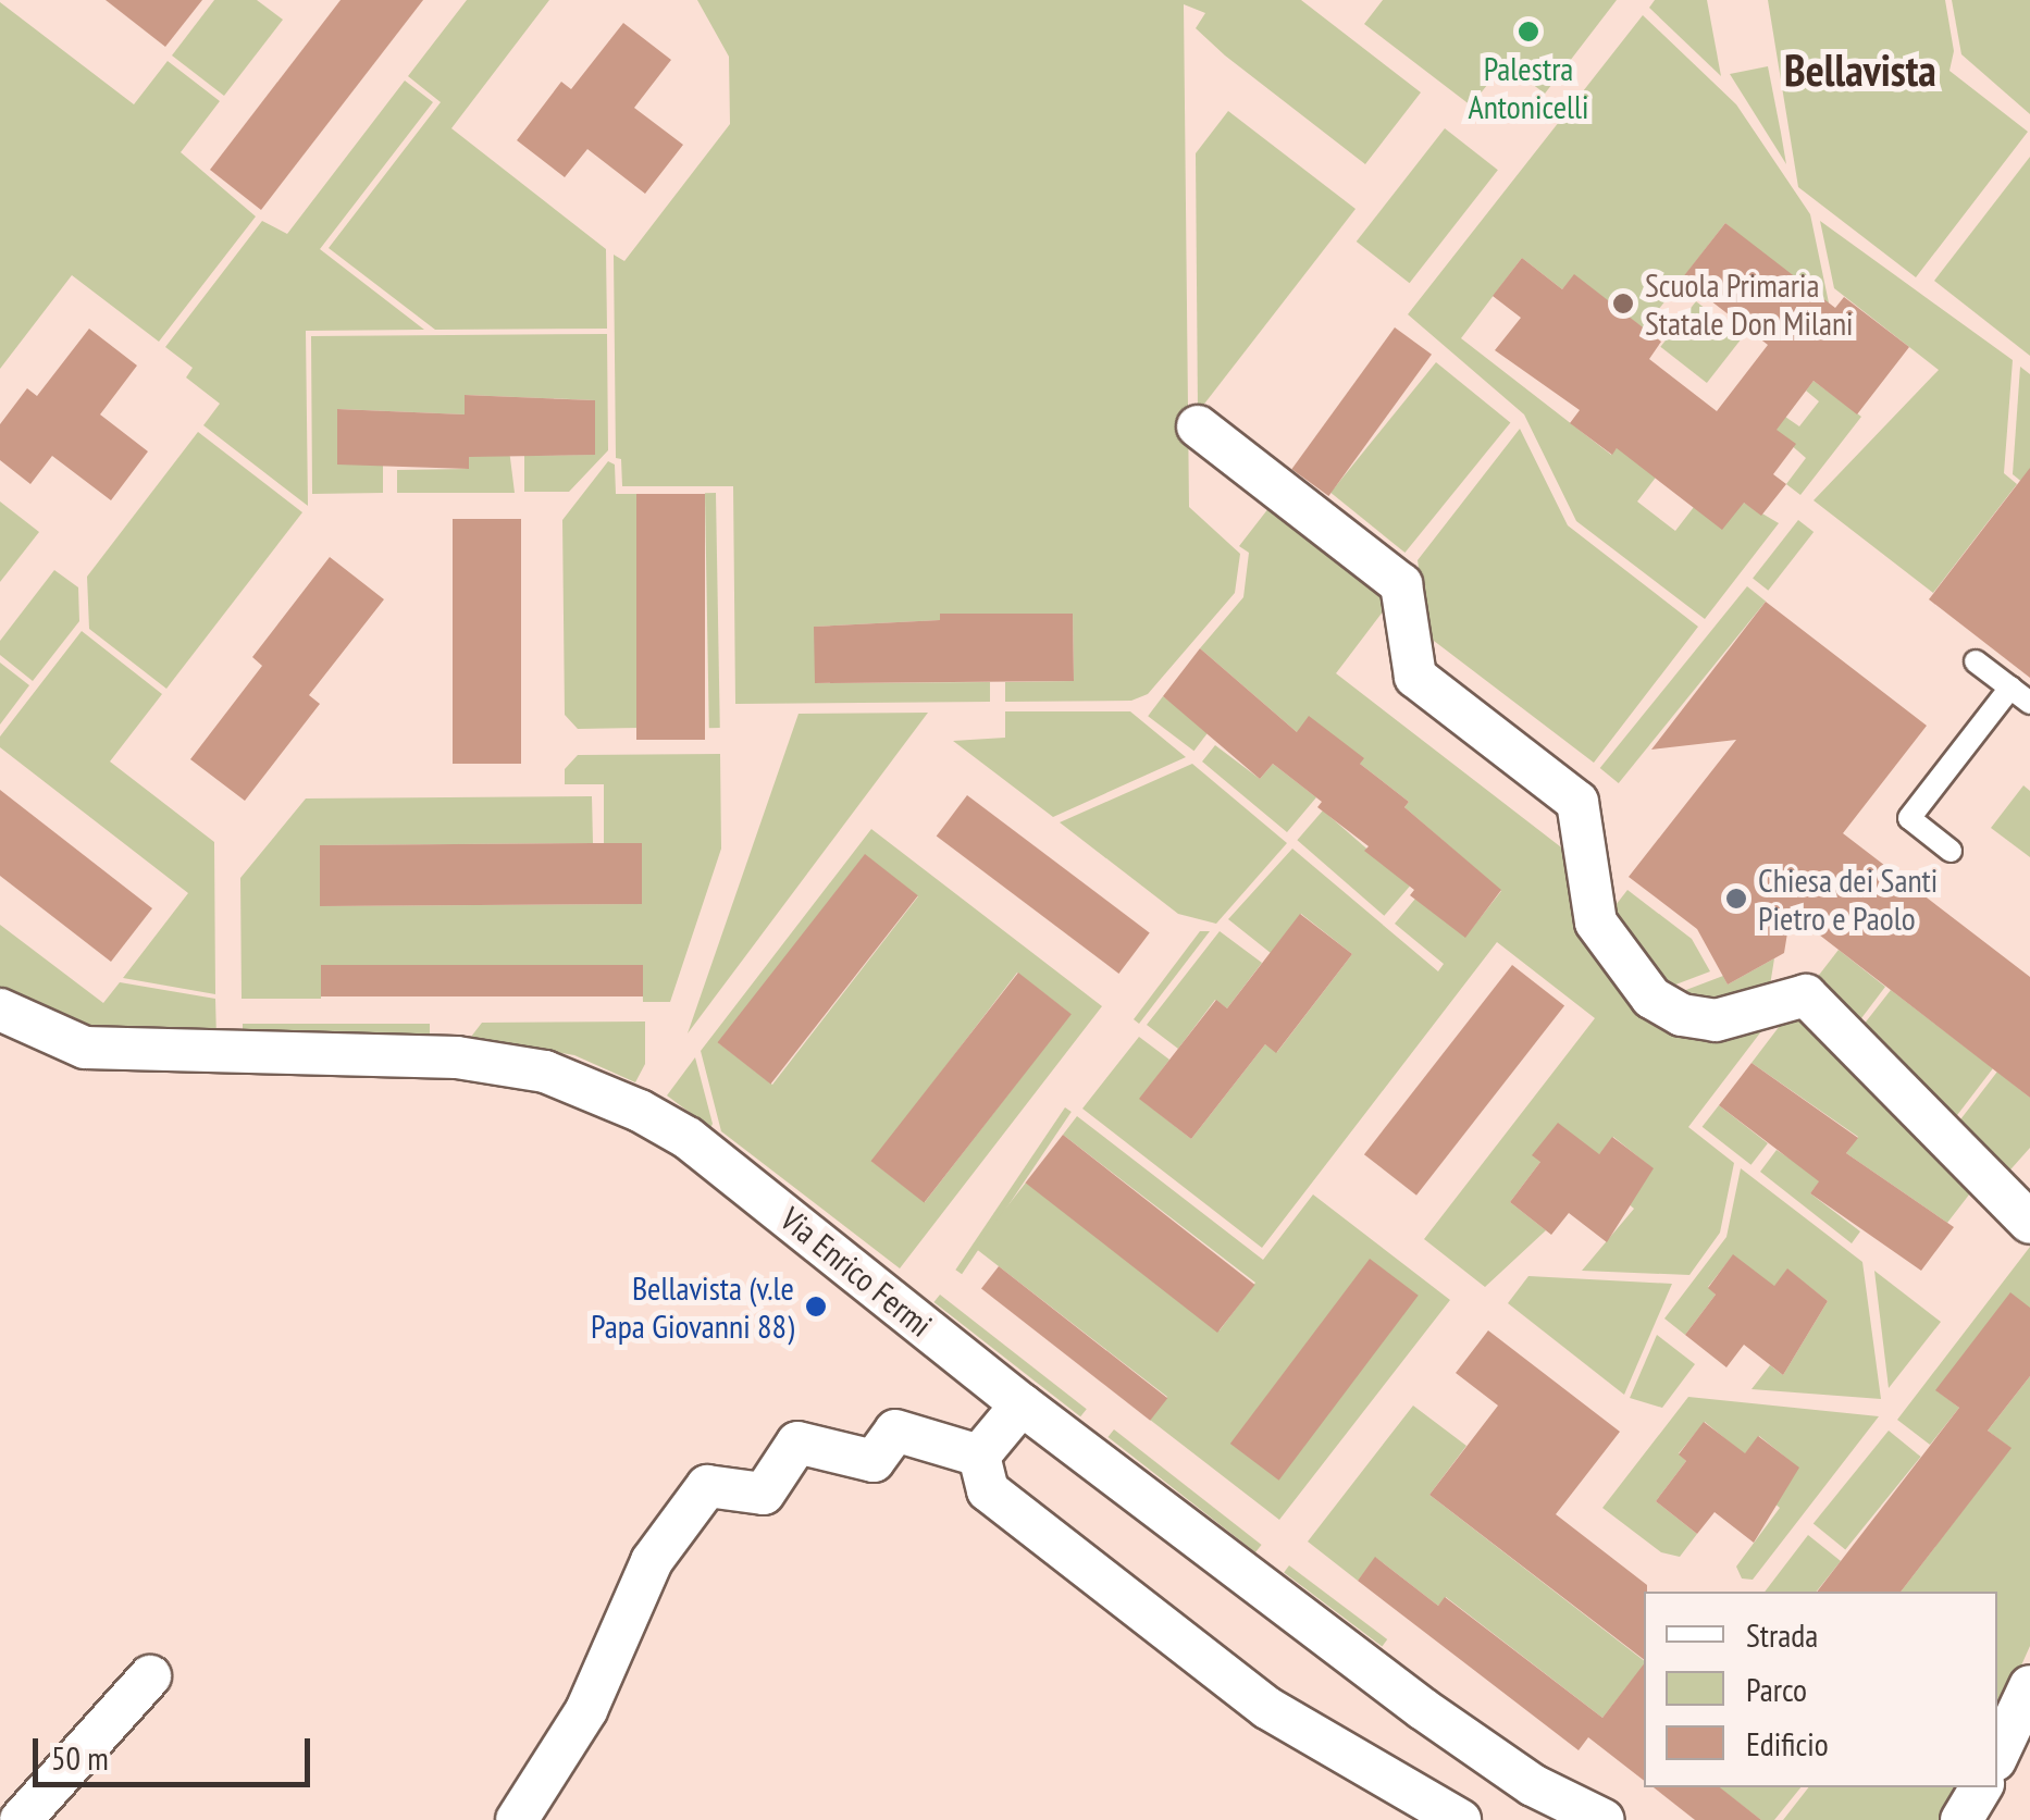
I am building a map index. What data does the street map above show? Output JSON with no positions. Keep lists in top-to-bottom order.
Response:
{
  "streets": {
    "street": ["Via Enrico Fermi"]
  },
  "districts": ["Bellavista"],
  "places": [
    "Palestra Antonicelli",
    "Scuola Primaria Statale Don Milani",
    "Chiesa dei Santi Pietro e Paolo",
    "Bellavista (v.le Papa Giovanni 88)"
  ],
  "legend": ["Strada", "Parco", "Edificio"],
  "scale_bar": "50 m"
}
